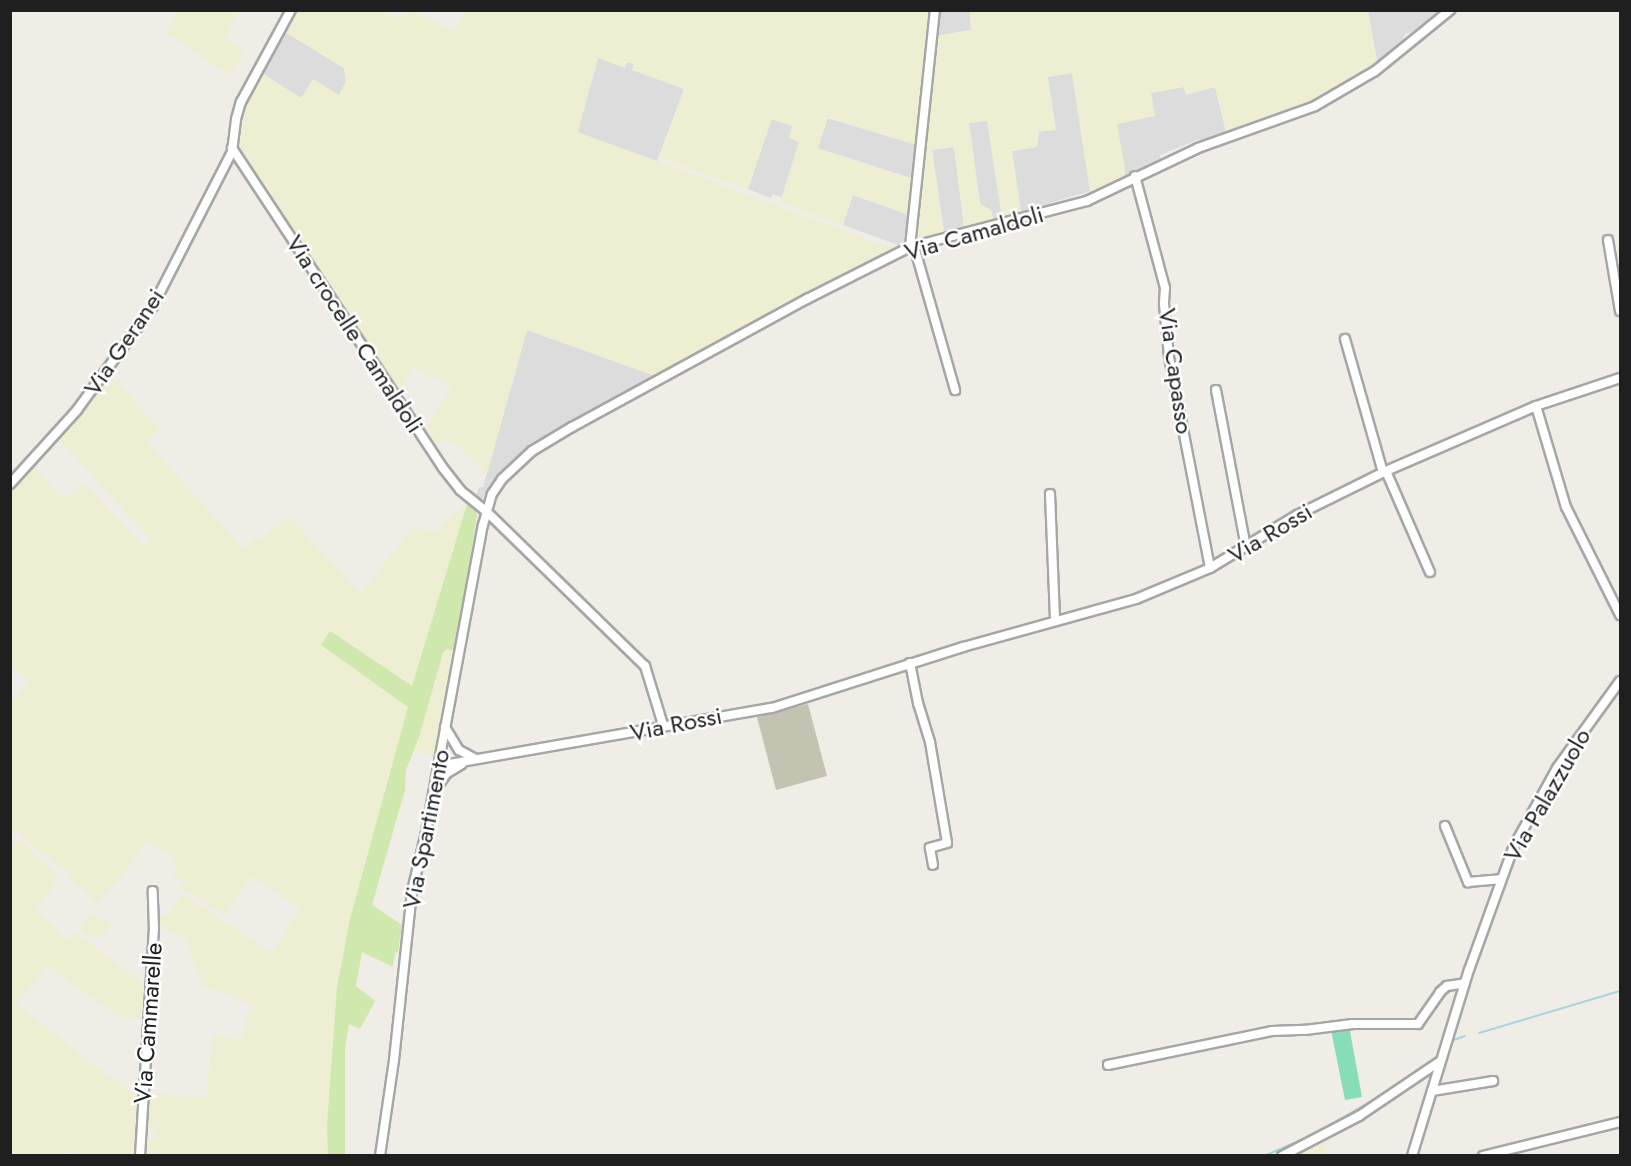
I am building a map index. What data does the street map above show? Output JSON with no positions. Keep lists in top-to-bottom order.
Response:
{
  "streets": {
    "street": [
      "Via Camaldoli",
      "Via crocelle Camaldoli",
      "Via Geranei",
      "Via Capasso",
      "Via Rossi",
      "Via Palazzuolo",
      "Via Spartimento",
      "Via Cammarelle"
    ]
  },
  "crossings": [
    ["Via Camaldoli", "Via crocelle Camaldoli"],
    ["Via Camaldoli", "Via Capasso"],
    ["Via Camaldoli", "Via Spartimento"],
    ["Via crocelle Camaldoli", "Via Geranei"],
    ["Via crocelle Camaldoli", "Via Rossi"],
    ["Via crocelle Camaldoli", "Via Spartimento"],
    ["Via Capasso", "Via Rossi"],
    ["Via Rossi", "Via Spartimento"]
  ]
}
